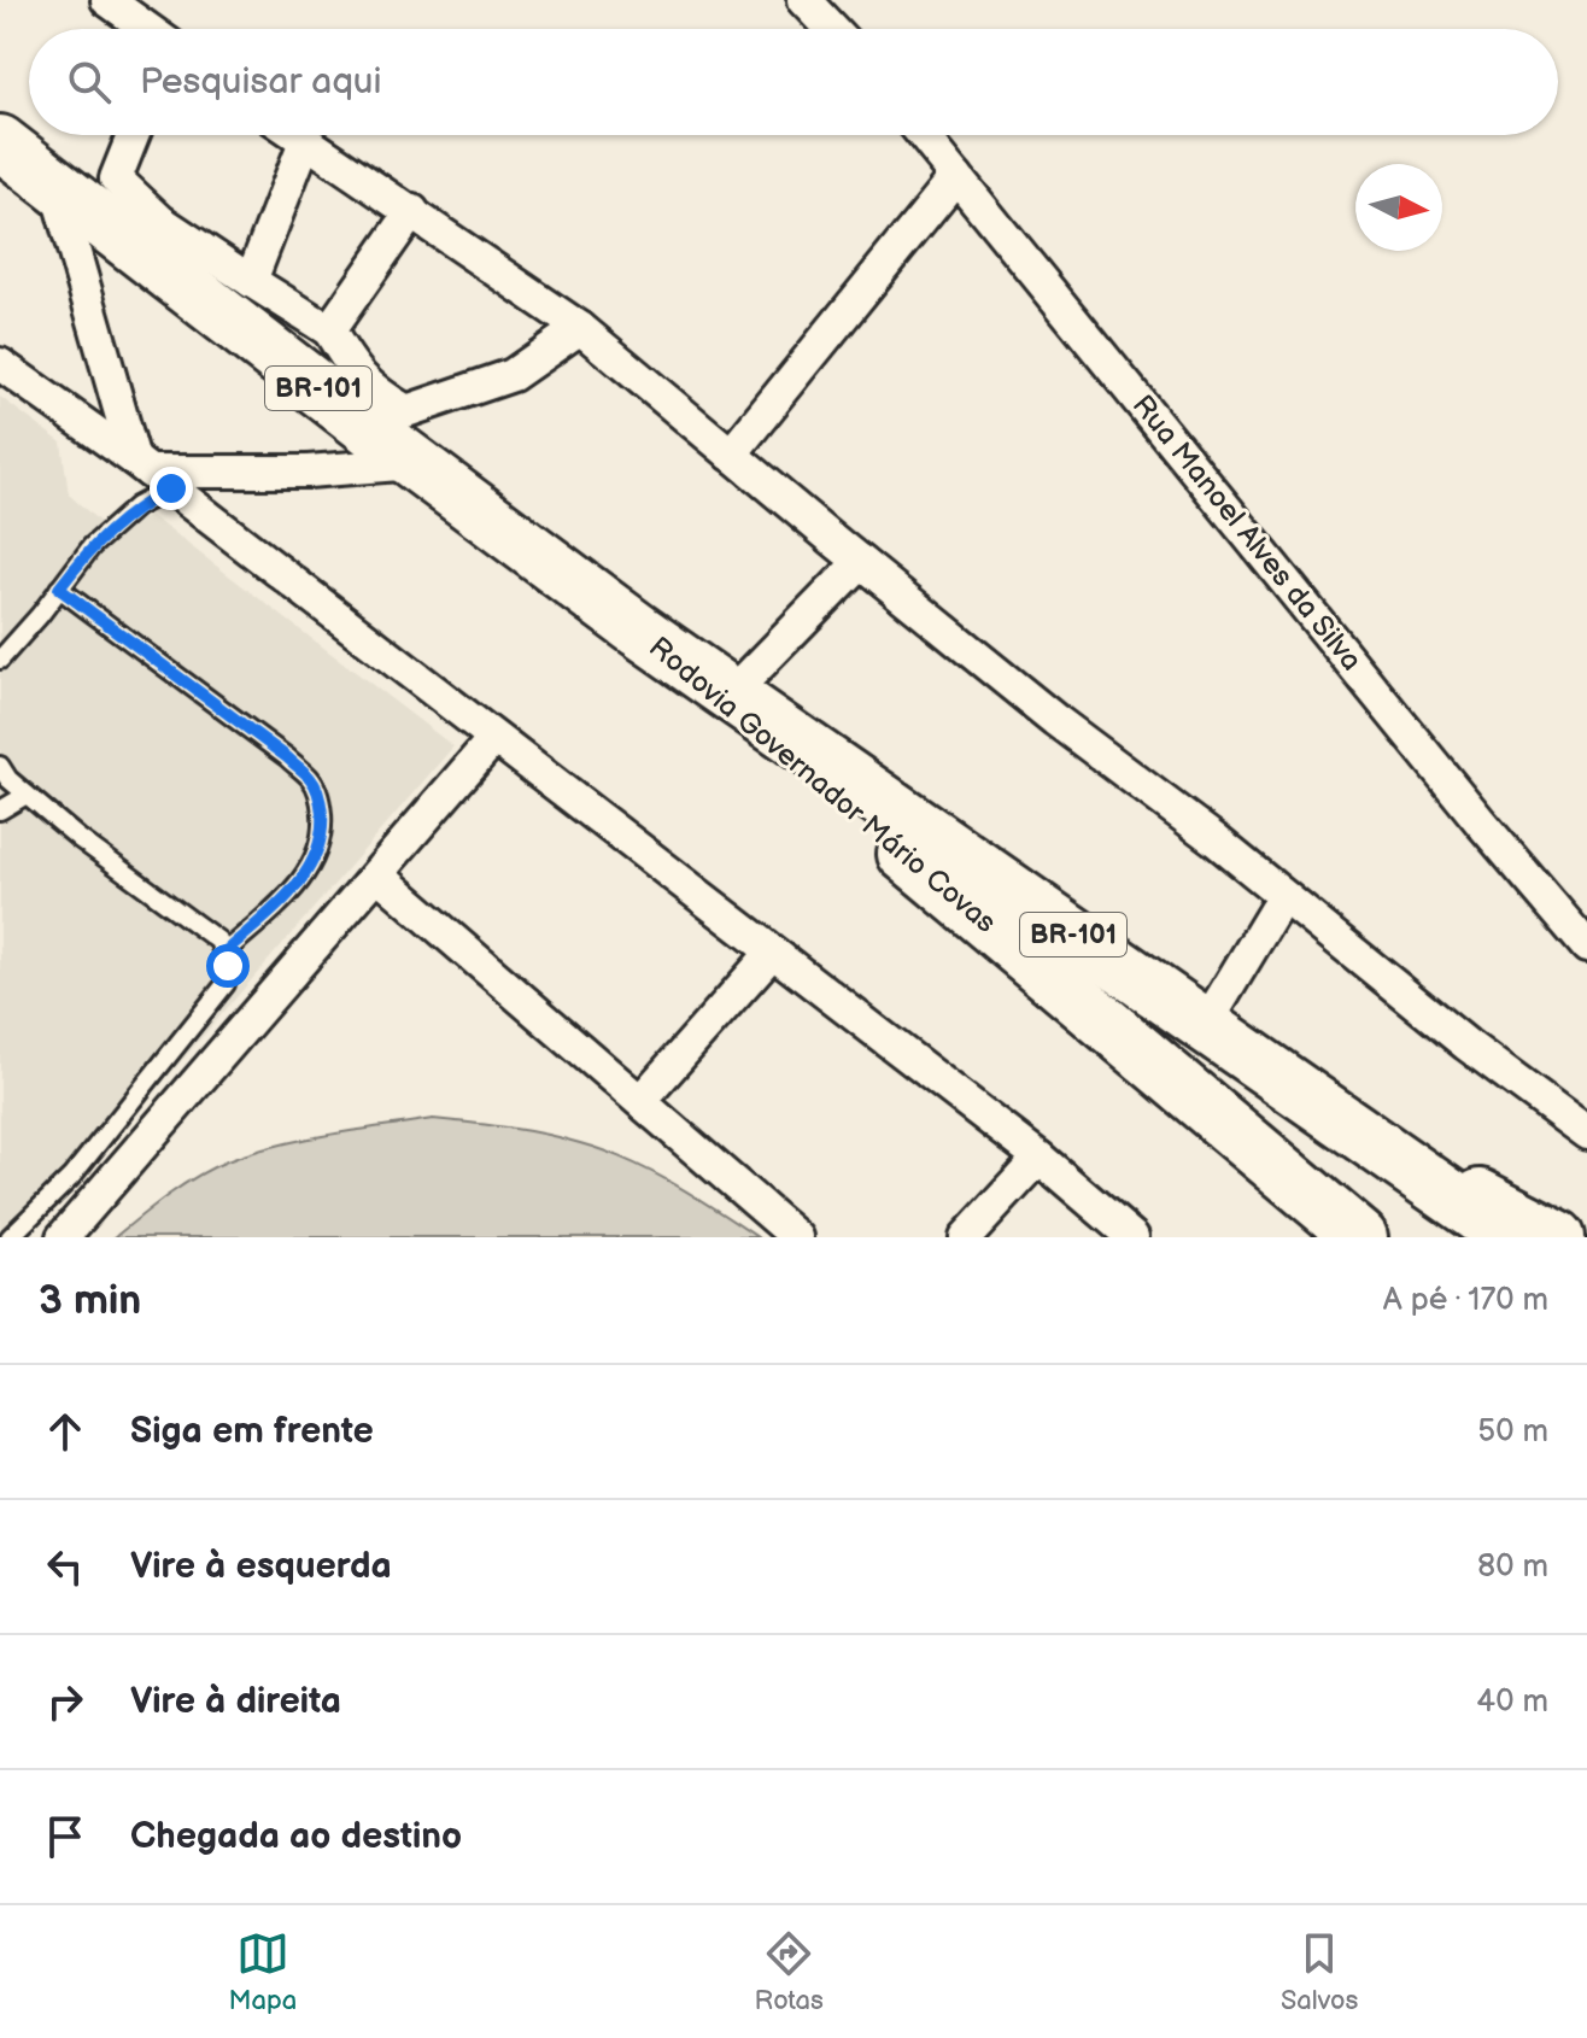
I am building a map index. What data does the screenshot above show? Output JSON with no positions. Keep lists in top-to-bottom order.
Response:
{
  "streets": {
    "highway": ["BR-101", "Rodovia Governador Mário Covas"],
    "street": ["Rua Manoel Alves da Silva"]
  },
  "north": "right",
  "page": {
    "search": "Pesquisar aqui",
    "heading": ["3 min", "A pé · 170 m"],
    "list": [
      ["Siga em frente", "50 m"],
      ["Vire à esquerda", "80 m"],
      ["Vire à direita", "40 m"],
      "Chegada ao destino"
    ],
    "nav": ["Mapa", "Rotas", "Salvos"]
  }
}
